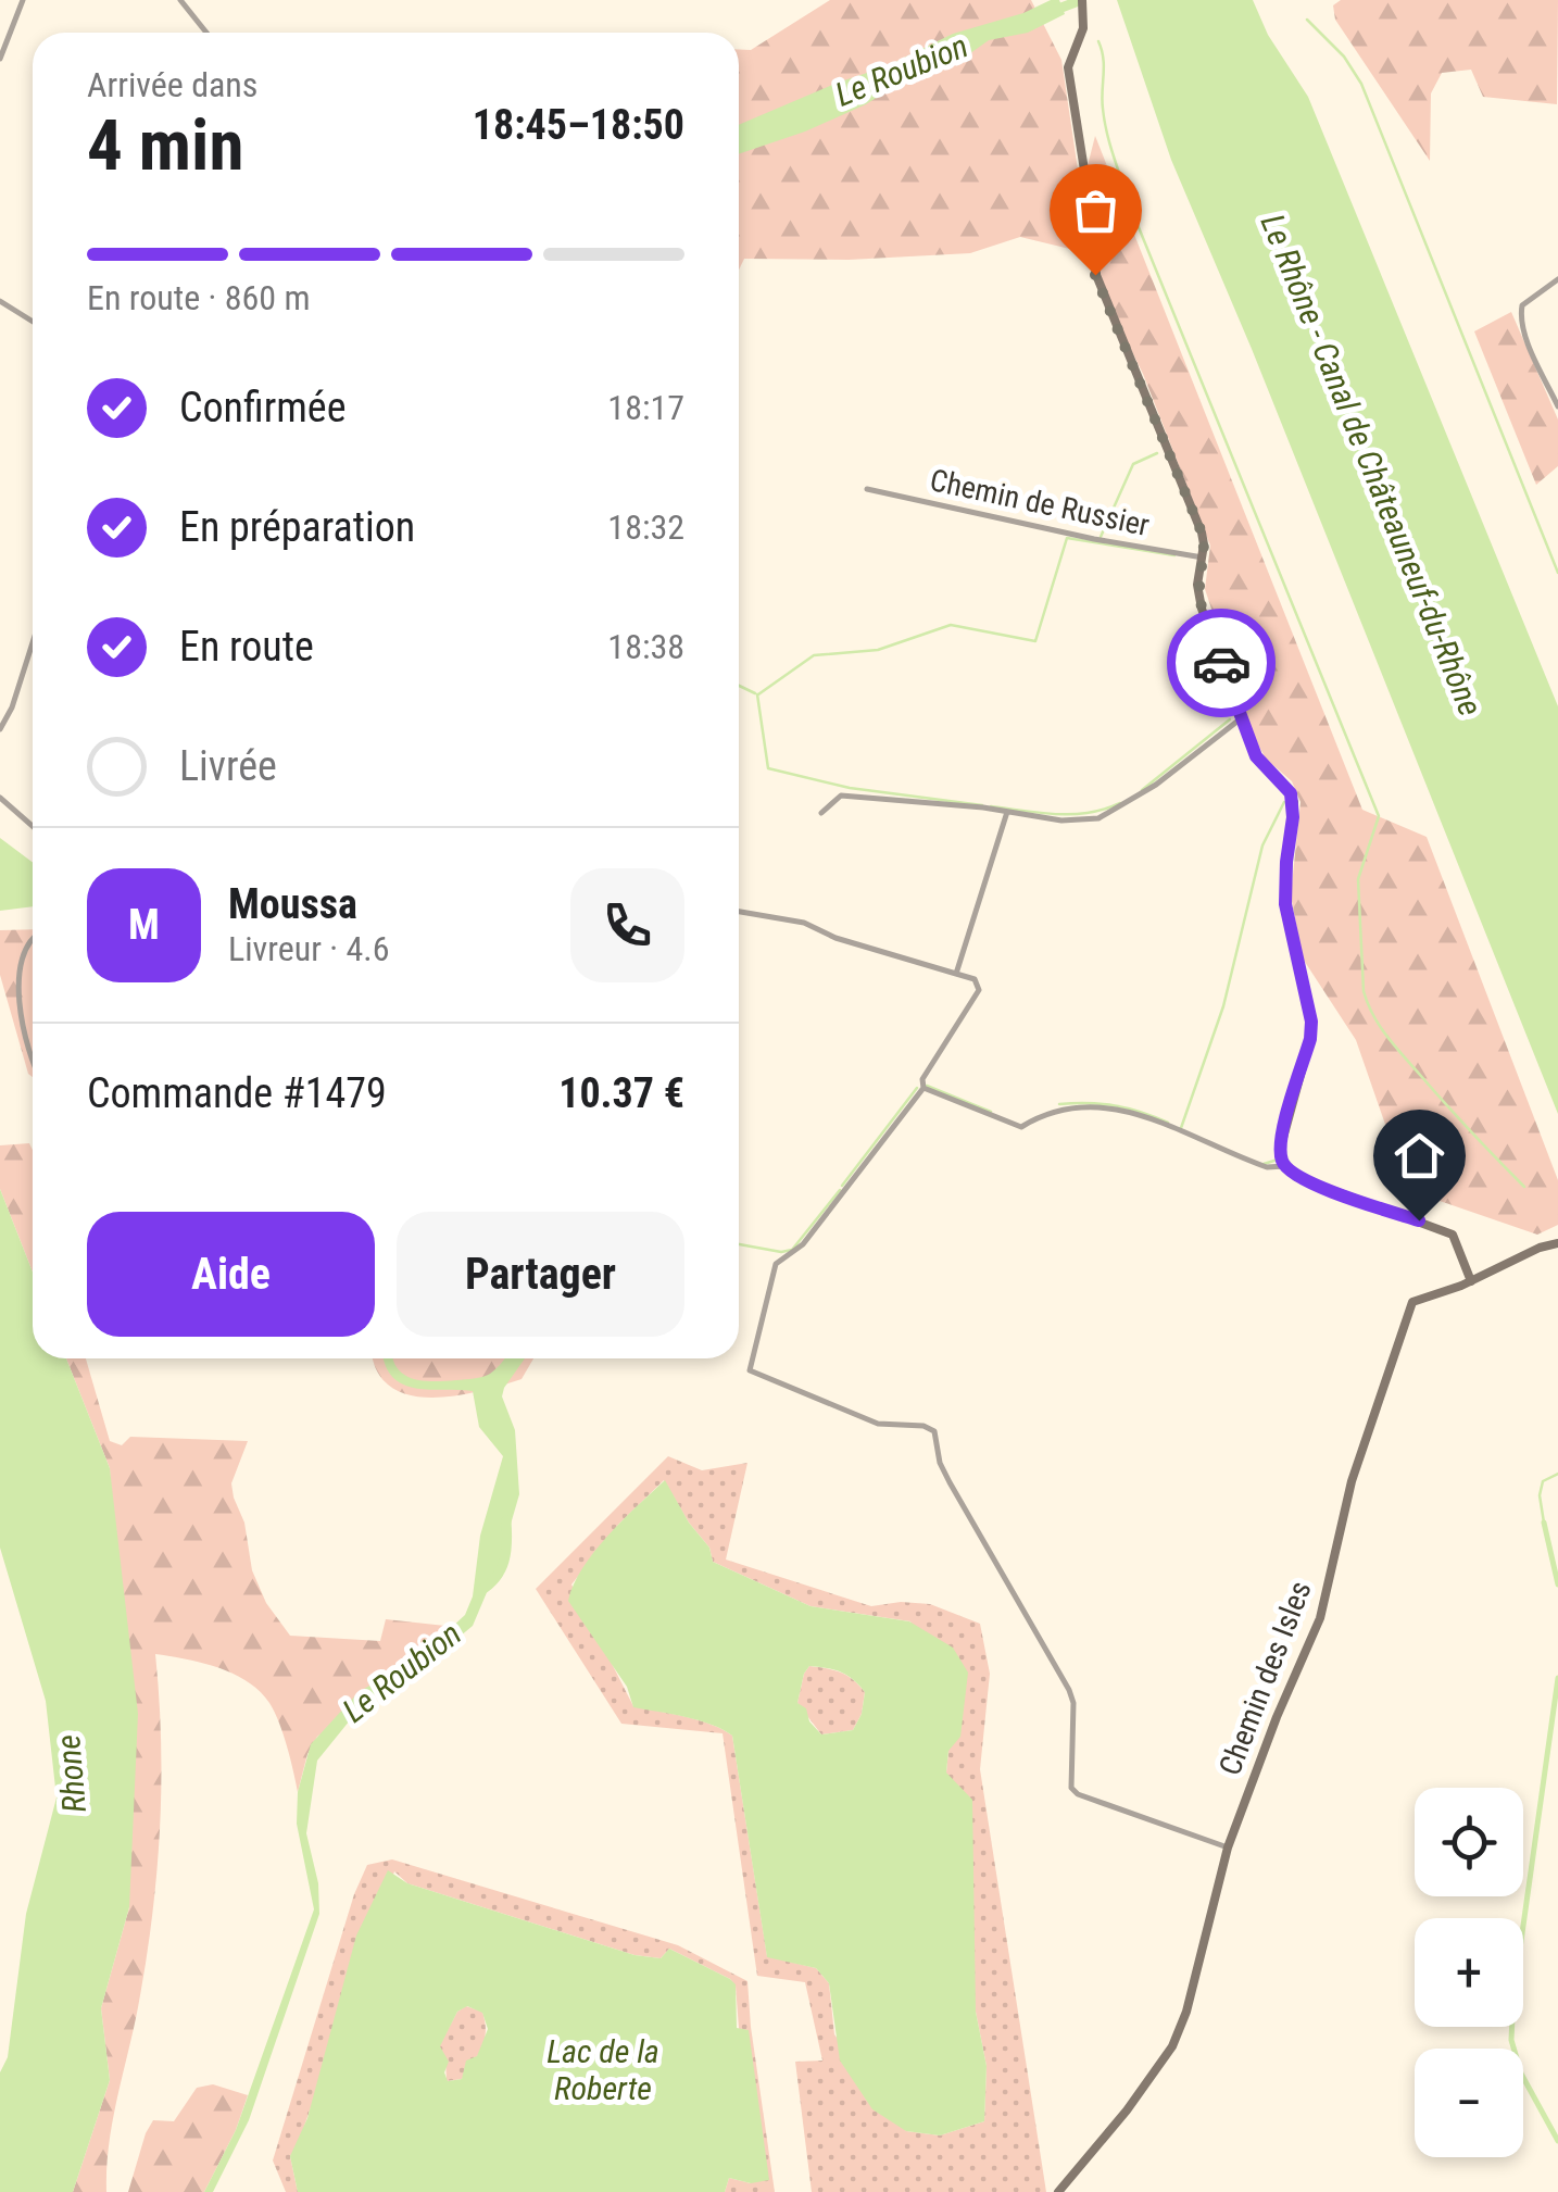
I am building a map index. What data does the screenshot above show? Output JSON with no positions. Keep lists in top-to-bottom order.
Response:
{
  "streets": {
    "street": ["Chemin de Russier", "Chemin des Isles"]
  },
  "water": [
    "Le Roubion",
    "Le Rhône - Canal de Châteauneuf-du-Rhône",
    "Rhone",
    "Lac de la Roberte"
  ],
  "page": {
    "heading": ["4 min", "Arrivée dans", "18:45–18:50"],
    "panel": [
      "Moussa",
      "Livreur · 4.6",
      "Commande #1479",
      "10.37 €"
    ],
    "bar": "En route · 860 m",
    "list": [
      ["Confirmée", "18:17"],
      ["En préparation", "18:32"],
      ["En route", "18:38"],
      "Livrée"
    ],
    "round": "M",
    "buttons": ["Aide", "Partager"],
    "map_buttons": ["+", "−"]
  }
}
